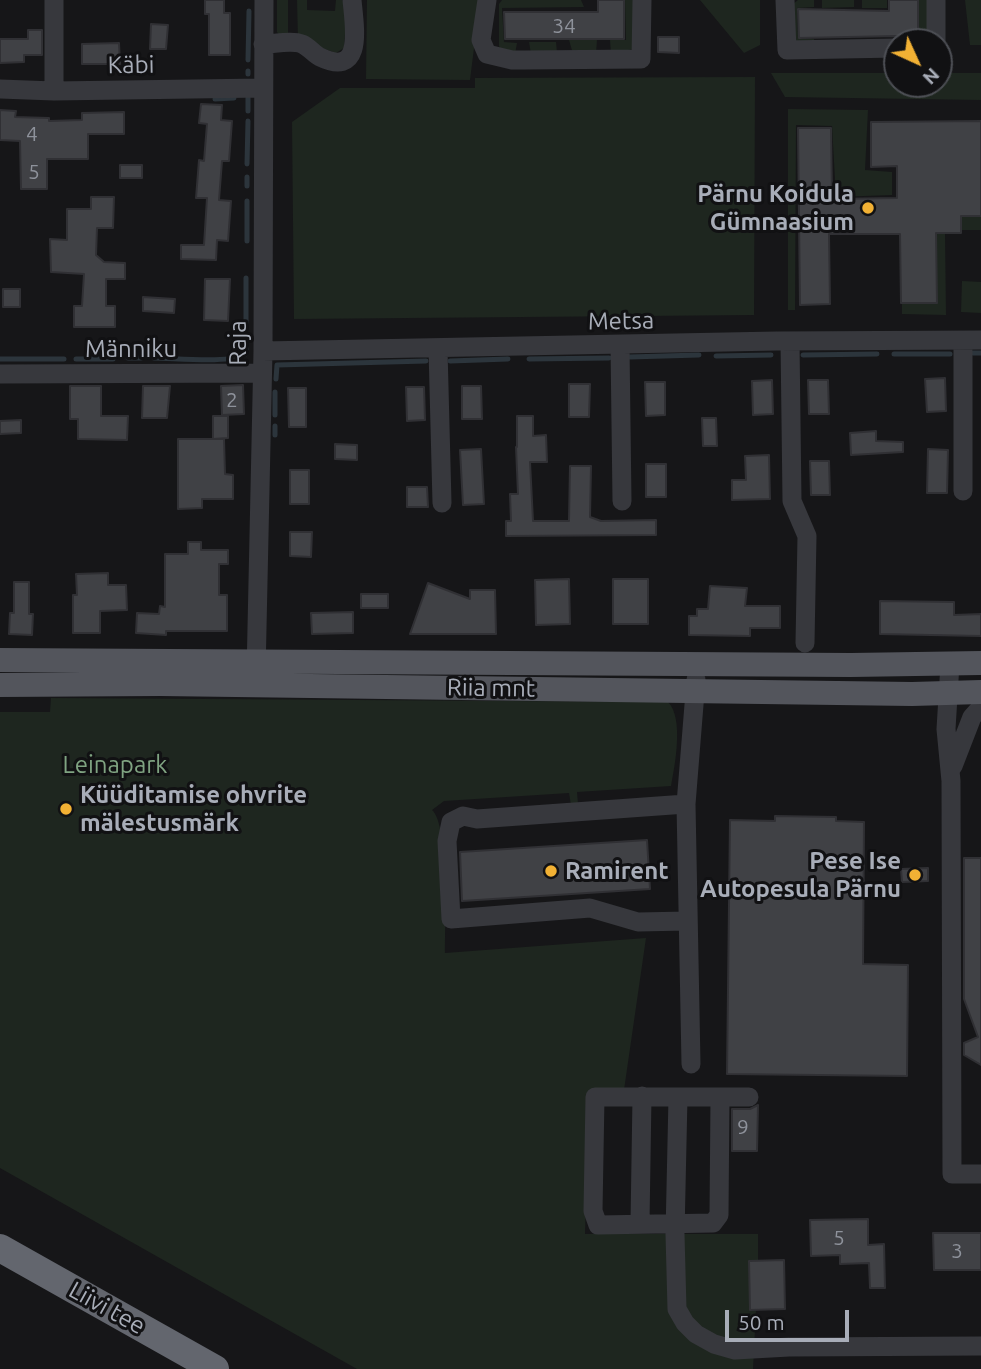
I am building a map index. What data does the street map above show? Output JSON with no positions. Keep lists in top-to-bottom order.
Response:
{
  "streets": {
    "highway": ["Liivi tee"],
    "main road": ["Riia mnt"],
    "street": [
      "Käbi",
      "Metsa",
      "Raja",
      "Männiku"
    ]
  },
  "crossings": [
    ["Käbi", "Raja"],
    ["Metsa", "Raja"],
    ["Raja", "Männiku"],
    ["Raja", "Riia mnt"]
  ],
  "parks": ["Leinapark"],
  "places": [
    "Pärnu Koidula Gümnaasium",
    "Küüditamise ohvrite mälestusmärk",
    "Ramirent",
    "Pese Ise Autopesula Pärnu"
  ],
  "house_numbers": [
    "34",
    "4",
    "5",
    "2",
    "9",
    "5",
    "3"
  ],
  "scale_bar": "50 m",
  "north": "bottom right"
}
